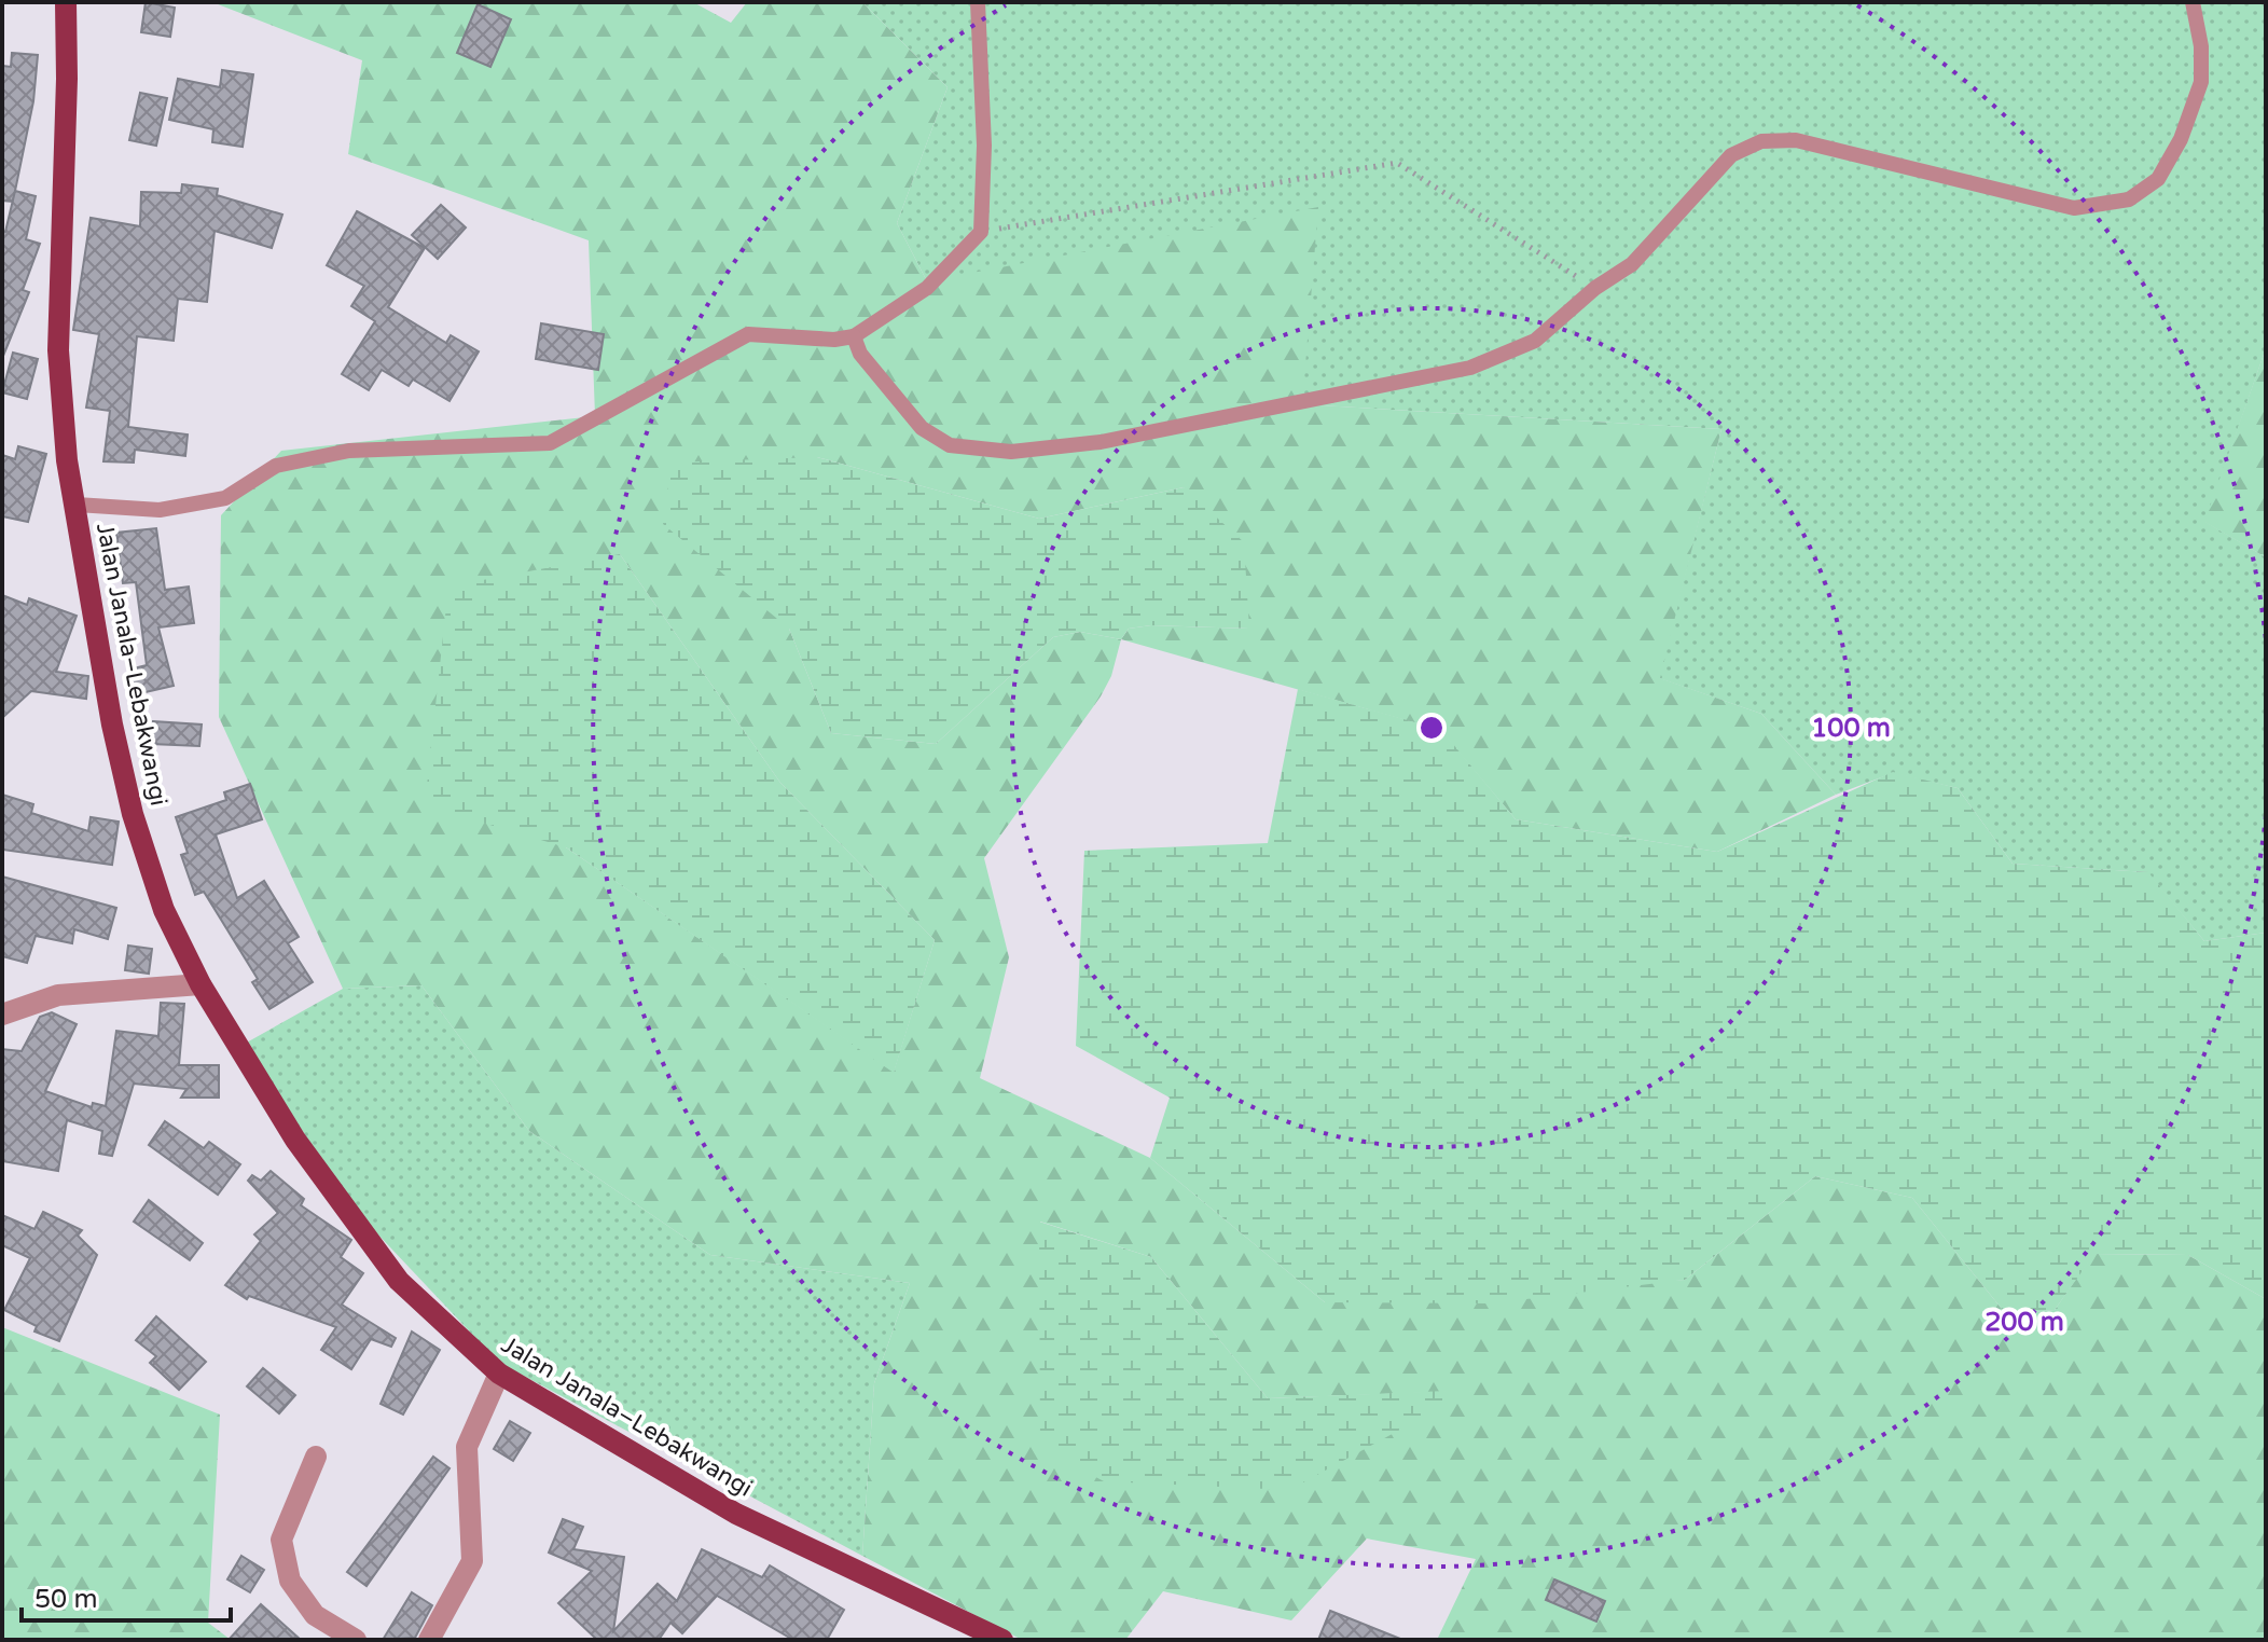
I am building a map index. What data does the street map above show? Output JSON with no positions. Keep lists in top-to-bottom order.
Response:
{
  "streets": {
    "main road": ["Jalan Janala–Lebakwangi"]
  },
  "scale_bar": "50 m",
  "rings": ["100 m", "200 m"]
}
